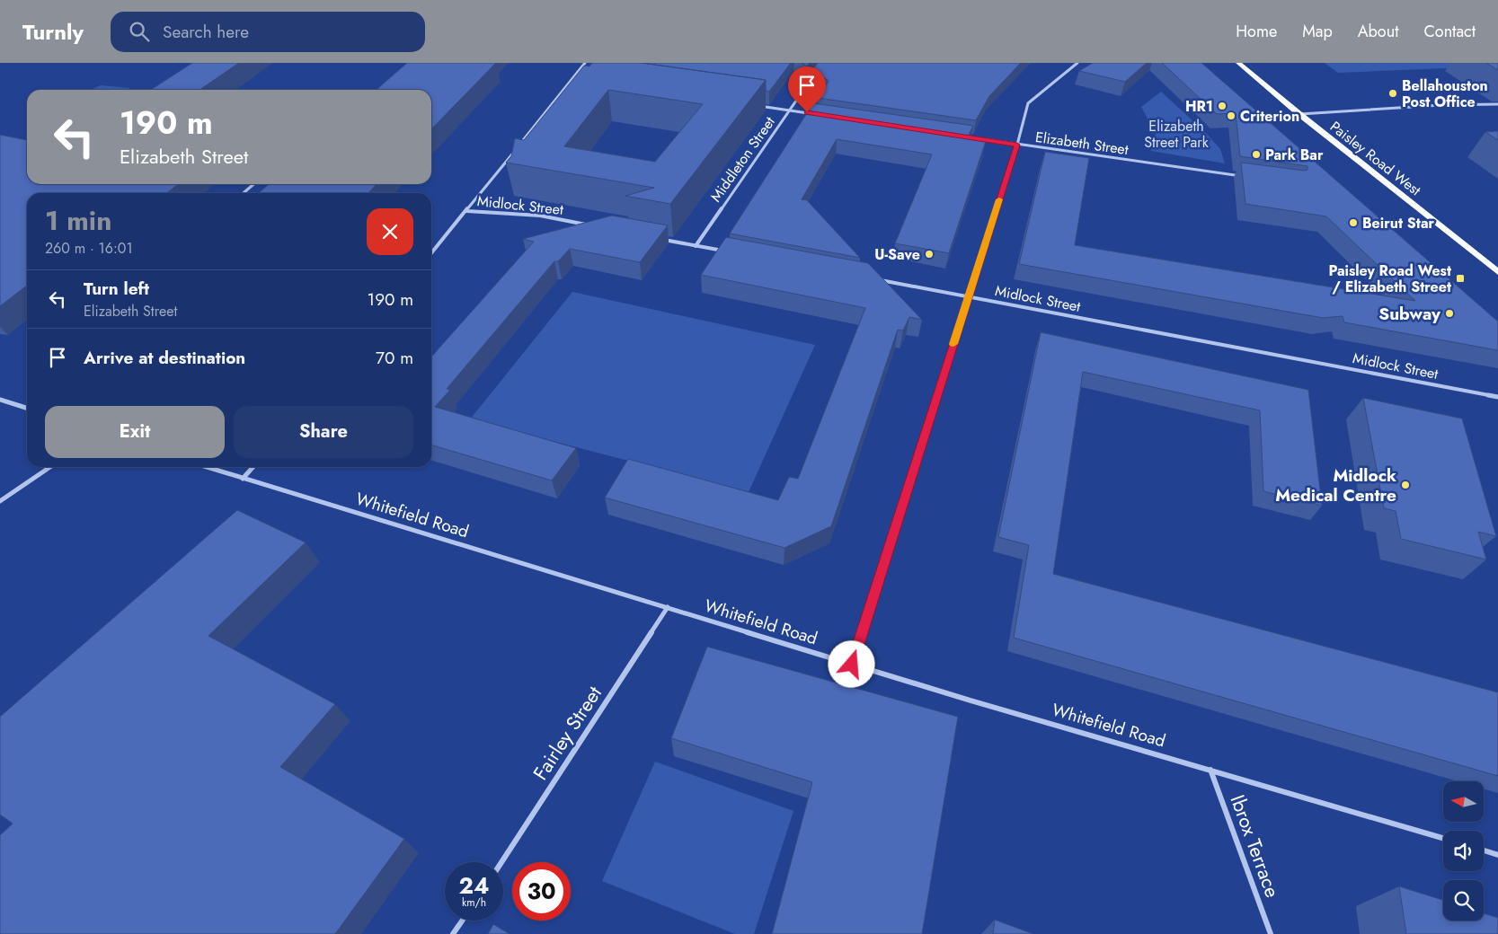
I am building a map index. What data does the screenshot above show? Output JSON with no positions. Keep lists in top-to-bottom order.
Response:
{
  "streets": {
    "main road": ["Paisley Road West"],
    "street": [
      "Elizabeth Street",
      "Middleton Street",
      "Midlock Street",
      "Whitefield Road",
      "Fairley Street",
      "Ibrox Terrace"
    ]
  },
  "crossings": [
    ["Whitefield Road", "Fairley Street"],
    ["Whitefield Road", "Ibrox Terrace"]
  ],
  "parks": ["Elizabeth Street Park"],
  "places": {
    "other": [
      "Bellahouston Post Office",
      "HR1",
      "Criterion",
      "Park Bar",
      "Beirut Star",
      "U-Save",
      "Subway",
      "Midlock Medical Centre"
    ],
    "transit": ["Paisley Road West / Elizabeth Street"]
  },
  "north": "left",
  "page": {
    "header": "Turnly",
    "search": "Search here",
    "nav": [
      "Home",
      "Map",
      "About",
      "Contact"
    ],
    "turn": ["190 m", "Elizabeth Street"],
    "heading": ["1 min", "260 m · 16:01"],
    "list": [
      {
        "name": "Turn left",
        "note": "Elizabeth Street",
        "value": "190 m"
      },
      {
        "name": "Arrive at destination",
        "value": "70 m"
      }
    ],
    "buttons": ["Exit", "Share"],
    "speed": "24 km/h",
    "limit": "30"
  }
}
